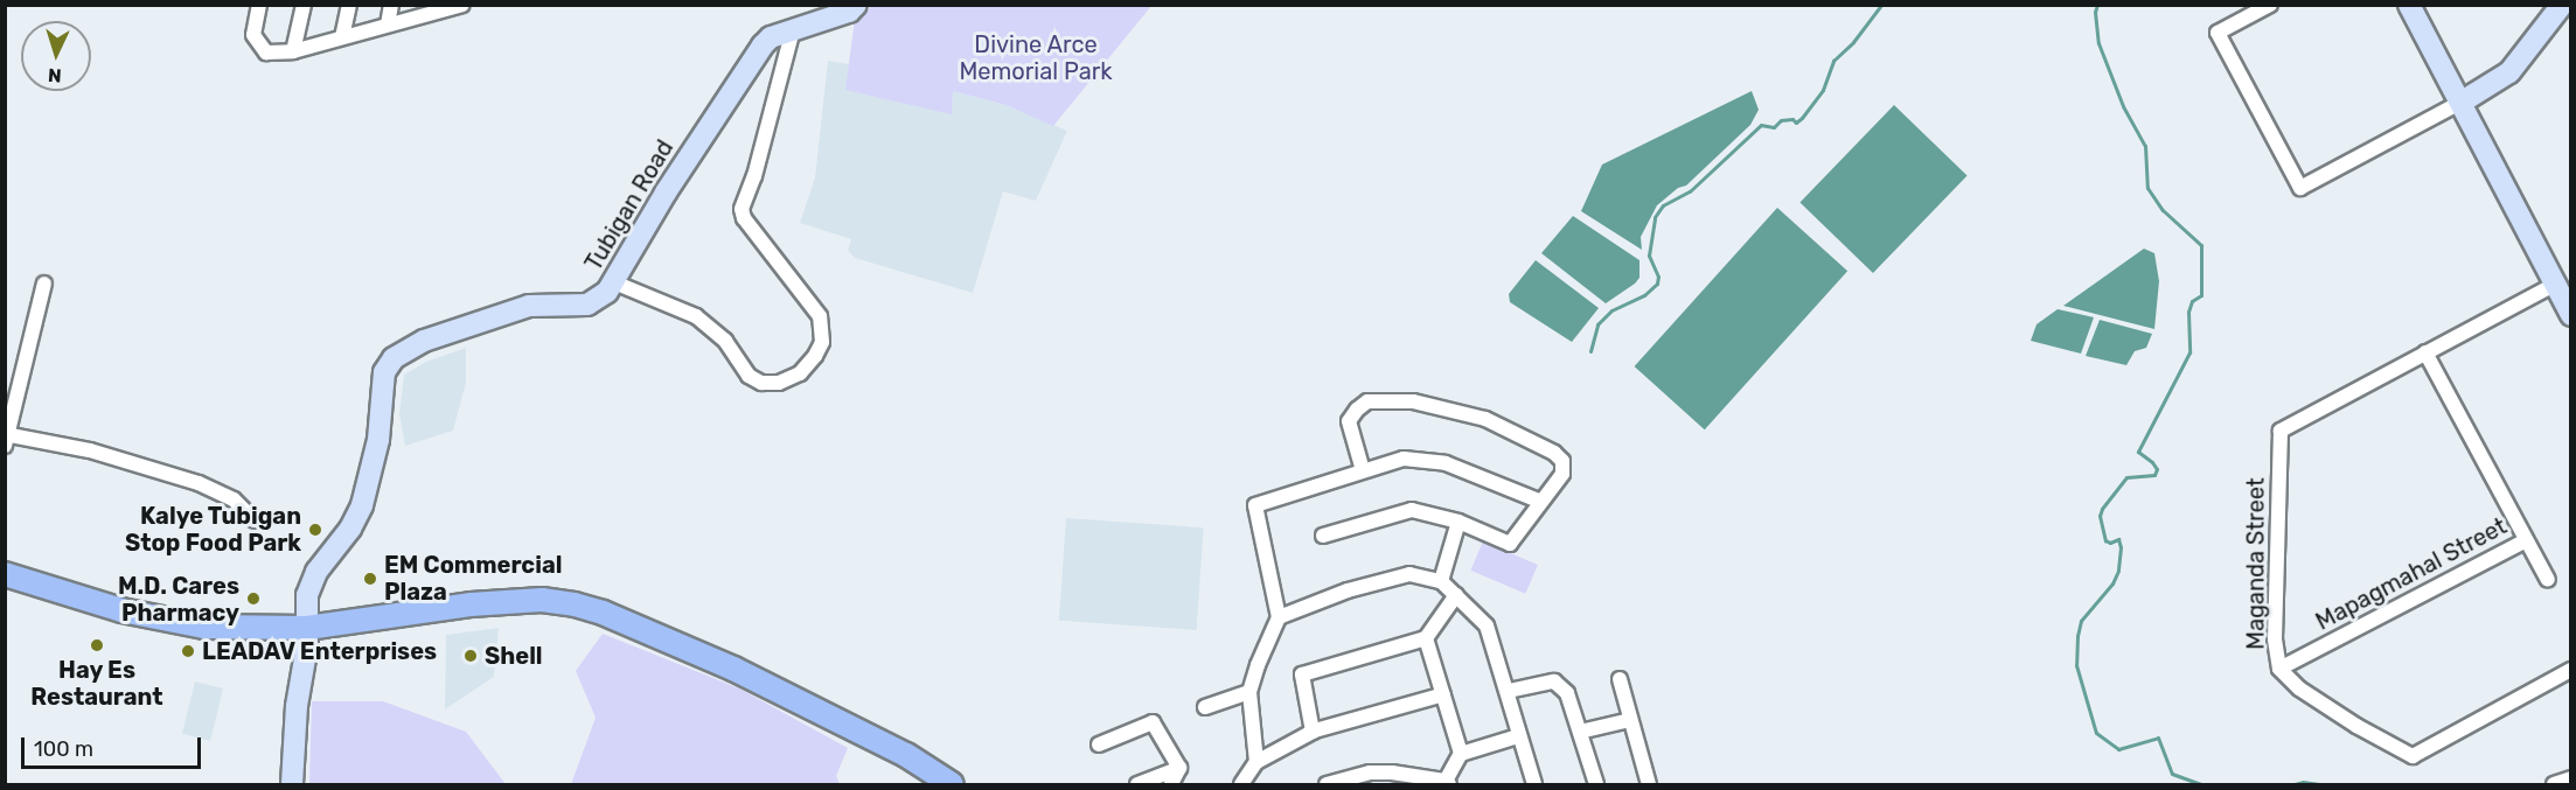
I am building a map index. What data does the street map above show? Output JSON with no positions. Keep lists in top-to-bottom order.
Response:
{
  "streets": {
    "street": ["Tubigan Road", "Maganda Street", "Mapagmahal Street"]
  },
  "crossings": [
    ["Maganda Street", "Mapagmahal Street"]
  ],
  "parks": ["Divine Arce Memorial Park"],
  "places": [
    "Kalye Tubigan Stop Food Park",
    "EM Commercial Plaza",
    "M.D. Cares Pharmacy",
    "Hay Es Restaurant",
    "LEADAV Enterprises",
    "Shell"
  ],
  "scale_bar": "100 m",
  "north": "bottom"
}
